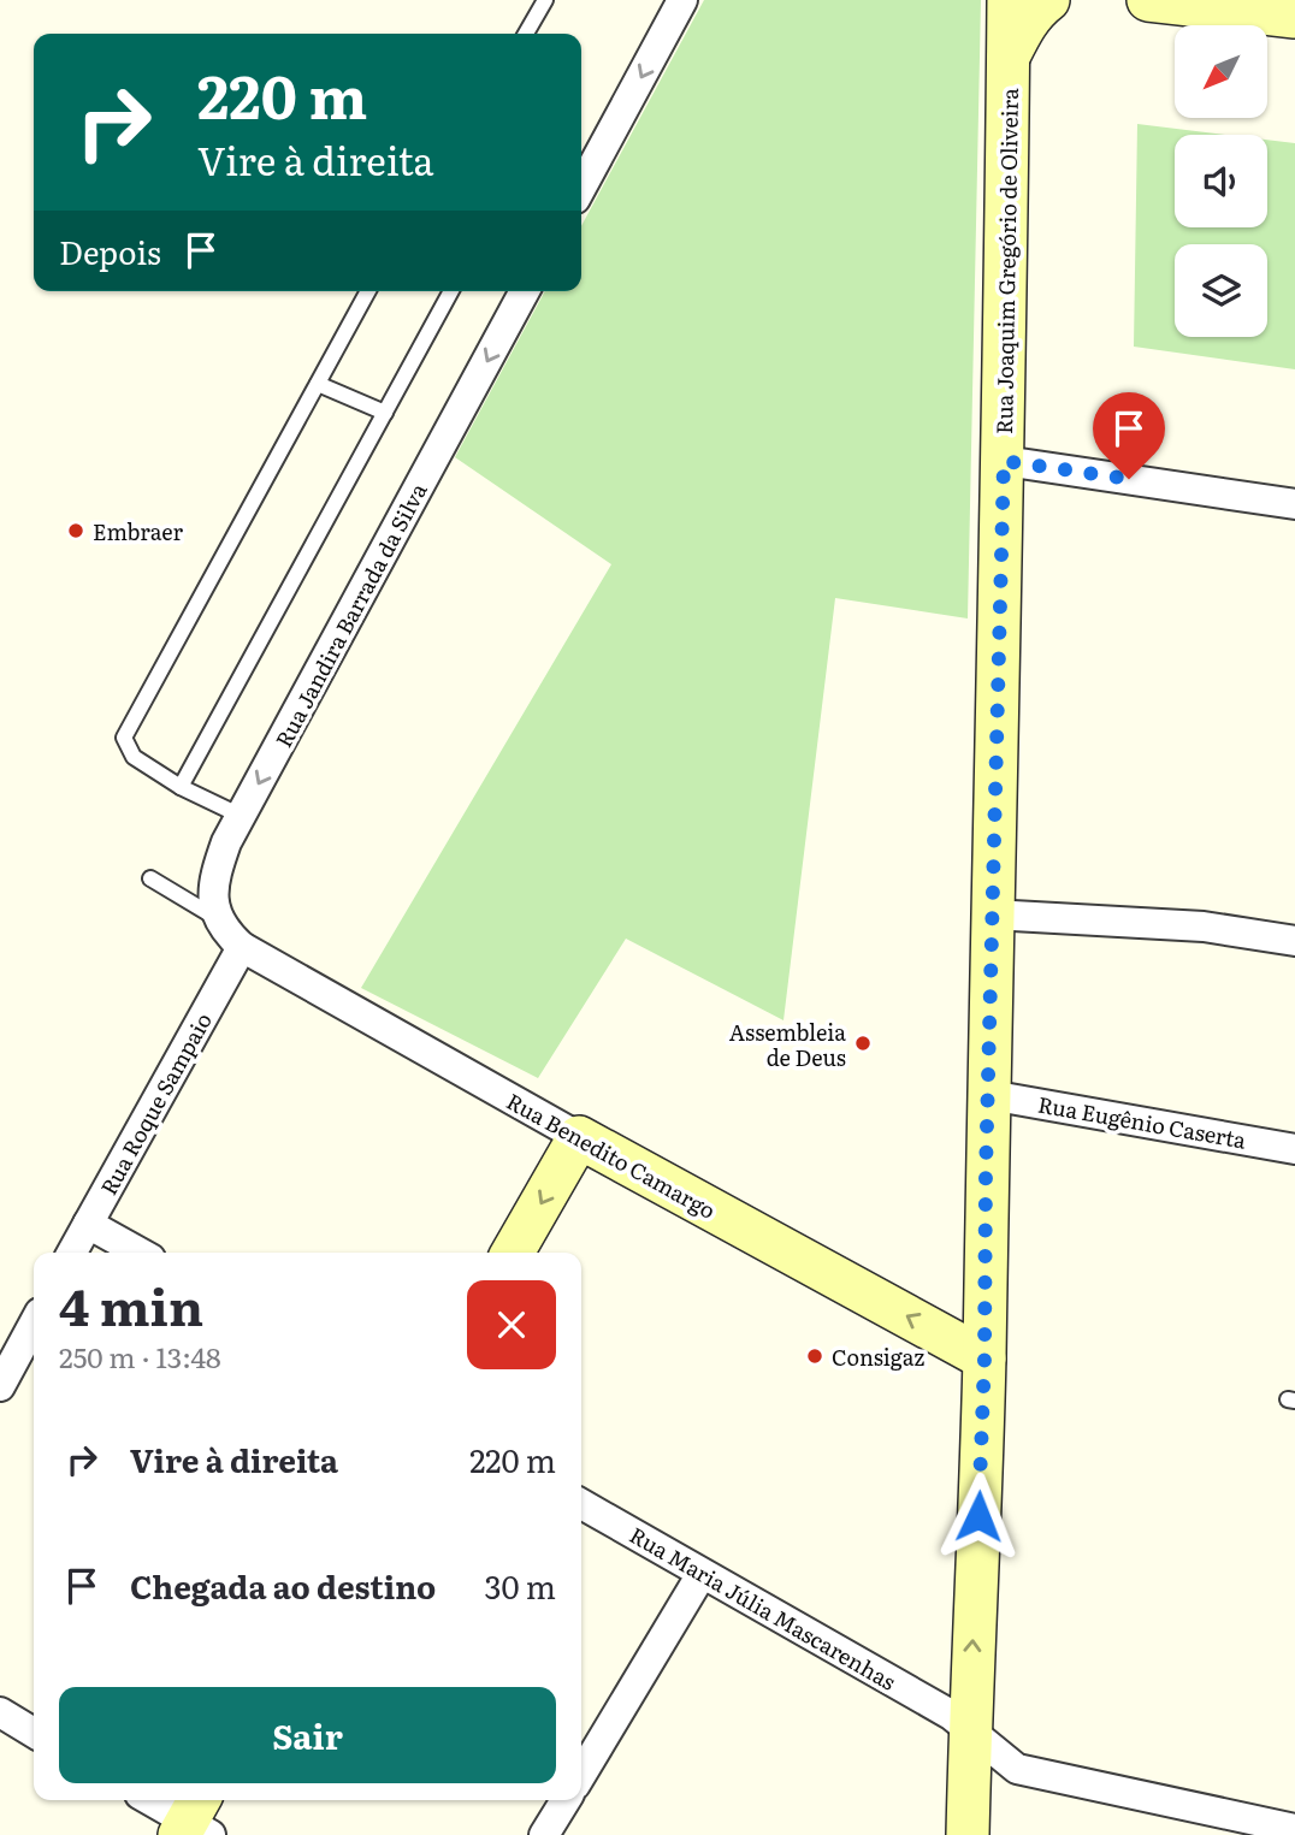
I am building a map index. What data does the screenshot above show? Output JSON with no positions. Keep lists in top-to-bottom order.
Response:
{
  "streets": {
    "street": [
      "Rua Joaquim Gregório de Oliveira",
      "Rua Jandira Barrada da Silva",
      "Rua Roque Sampaio",
      "Rua Eugênio Caserta",
      "Rua Benedito Camargo",
      "Rua Maria Júlia Mascarenhas"
    ]
  },
  "crossings": [
    ["Rua Joaquim Gregório de Oliveira", "Rua Eugênio Caserta"],
    ["Rua Joaquim Gregório de Oliveira", "Rua Benedito Camargo"],
    ["Rua Joaquim Gregório de Oliveira", "Rua Maria Júlia Mascarenhas"],
    ["Rua Roque Sampaio", "Rua Benedito Camargo"]
  ],
  "one_way": ["Rua Jandira Barrada da Silva", "Rua Benedito Camargo"],
  "places": ["Embraer", "Assembleia de Deus", "Consigaz"],
  "north": "bottom left",
  "page": {
    "turn": ["220 m", "Vire à direita"],
    "then": "Depois",
    "heading": ["4 min", "250 m · 13:48"],
    "list": [
      {
        "name": "Vire à direita",
        "value": "220 m"
      },
      {
        "name": "Chegada ao destino",
        "value": "30 m"
      }
    ],
    "buttons": "Sair"
  }
}
